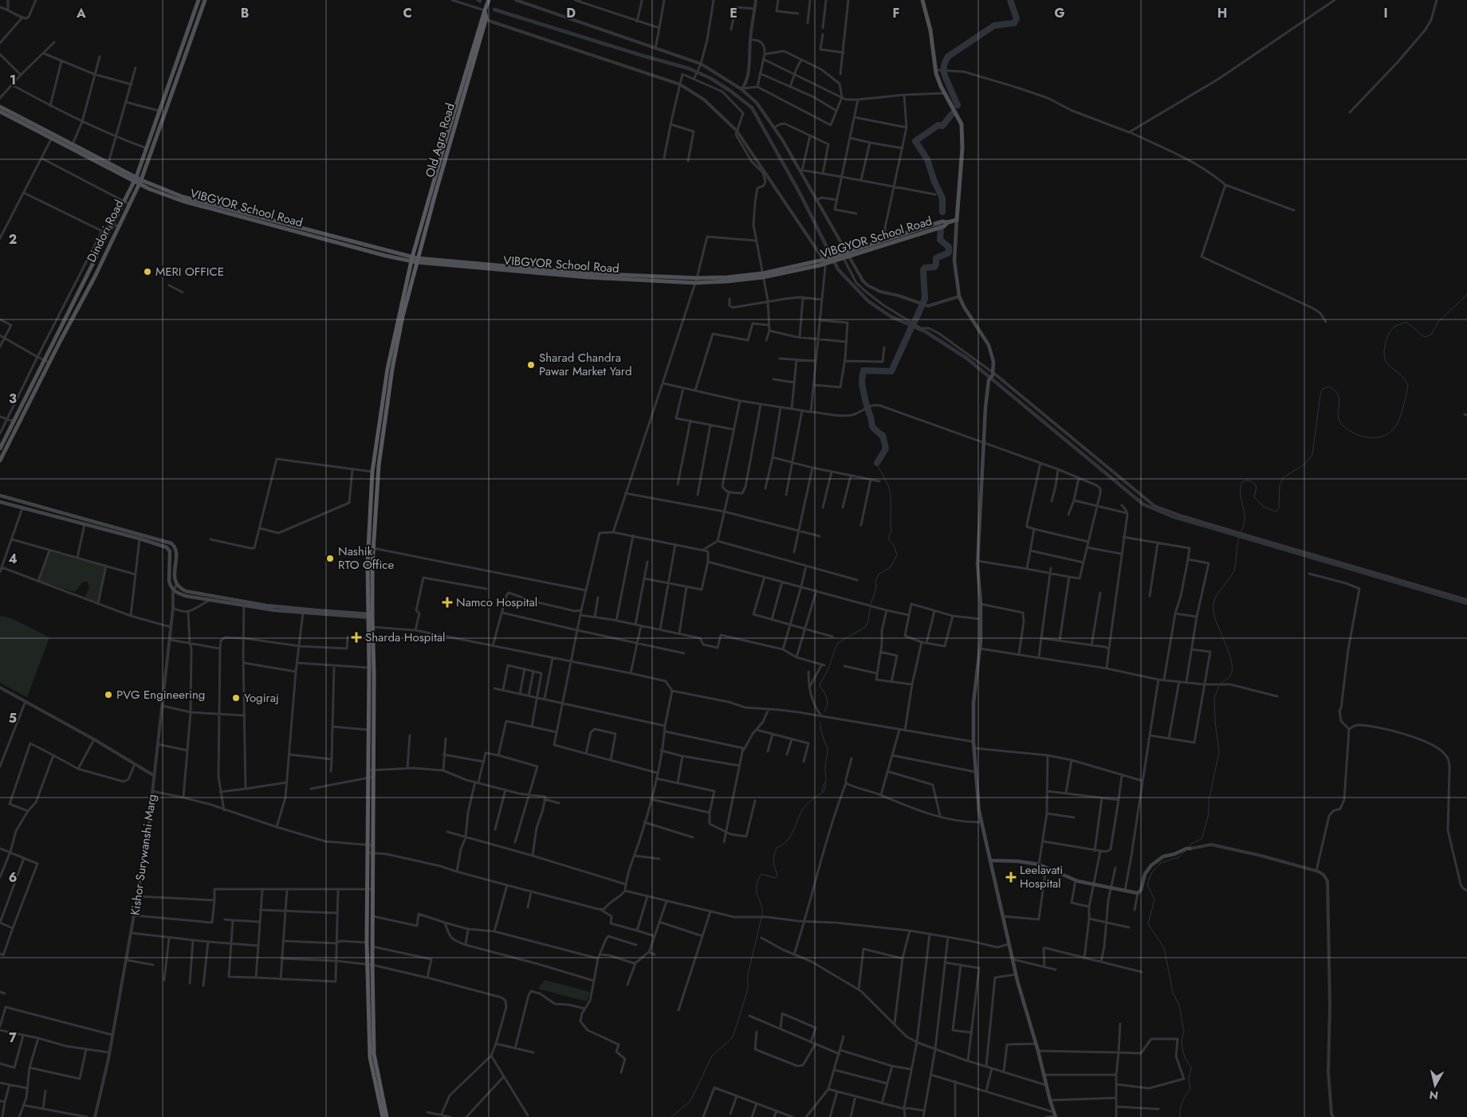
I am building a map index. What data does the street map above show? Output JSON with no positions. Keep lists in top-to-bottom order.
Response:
{
  "streets": {
    "main road": ["VIBGYOR School Road", "Dindori Road"],
    "street": ["Kishor Surywanshi Marg"]
  },
  "crossings": [
    ["VIBGYOR School Road", "Dindori Road"]
  ],
  "places": {
    "other": [
      "MERI OFFICE",
      "Sharad Chandra Pawar Market Yard",
      "Nashik RTO Office",
      "PVG Engineering",
      "Yogiraj"
    ],
    "health": ["Namco Hospital", "Sharda Hospital", "Leelavati Hospital"]
  },
  "north": "bottom",
  "grid": {
    "columns": [
      "A",
      "B",
      "C",
      "D",
      "E",
      "F",
      "G",
      "H",
      "I"
    ],
    "rows": [
      "1",
      "2",
      "3",
      "4",
      "5",
      "6",
      "7"
    ]
  }
}
